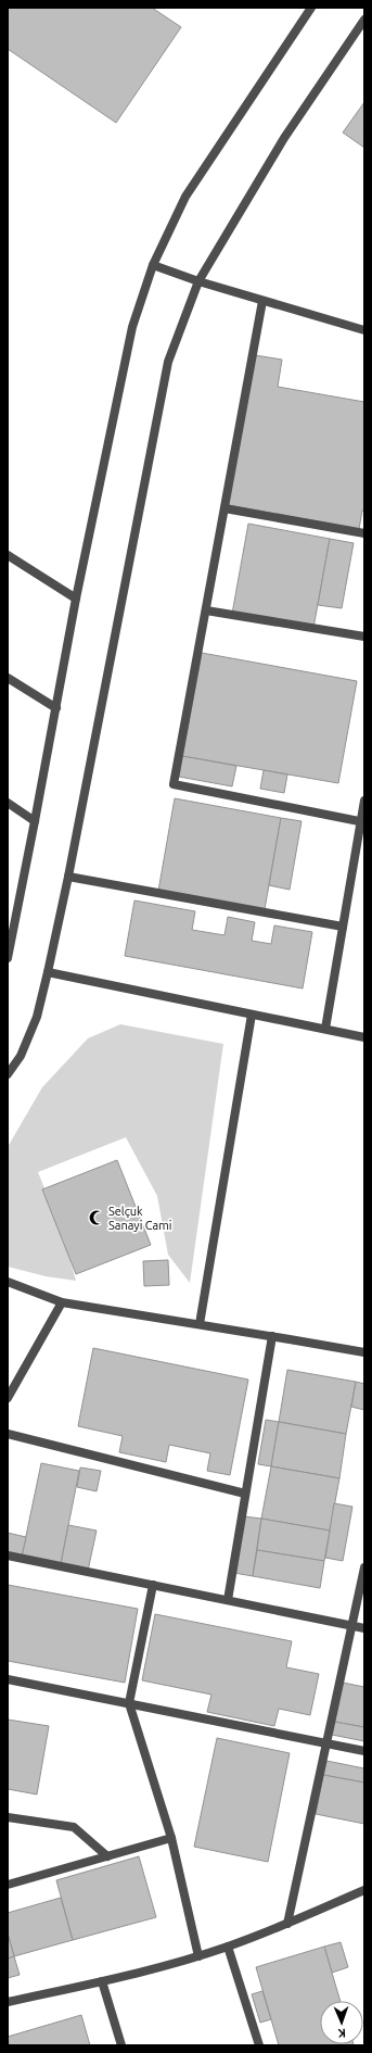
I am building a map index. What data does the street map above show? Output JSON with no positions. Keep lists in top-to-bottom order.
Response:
{
  "places": {
    "mosque": ["Selçuk Sanayi Cami"]
  },
  "north": "bottom"
}
